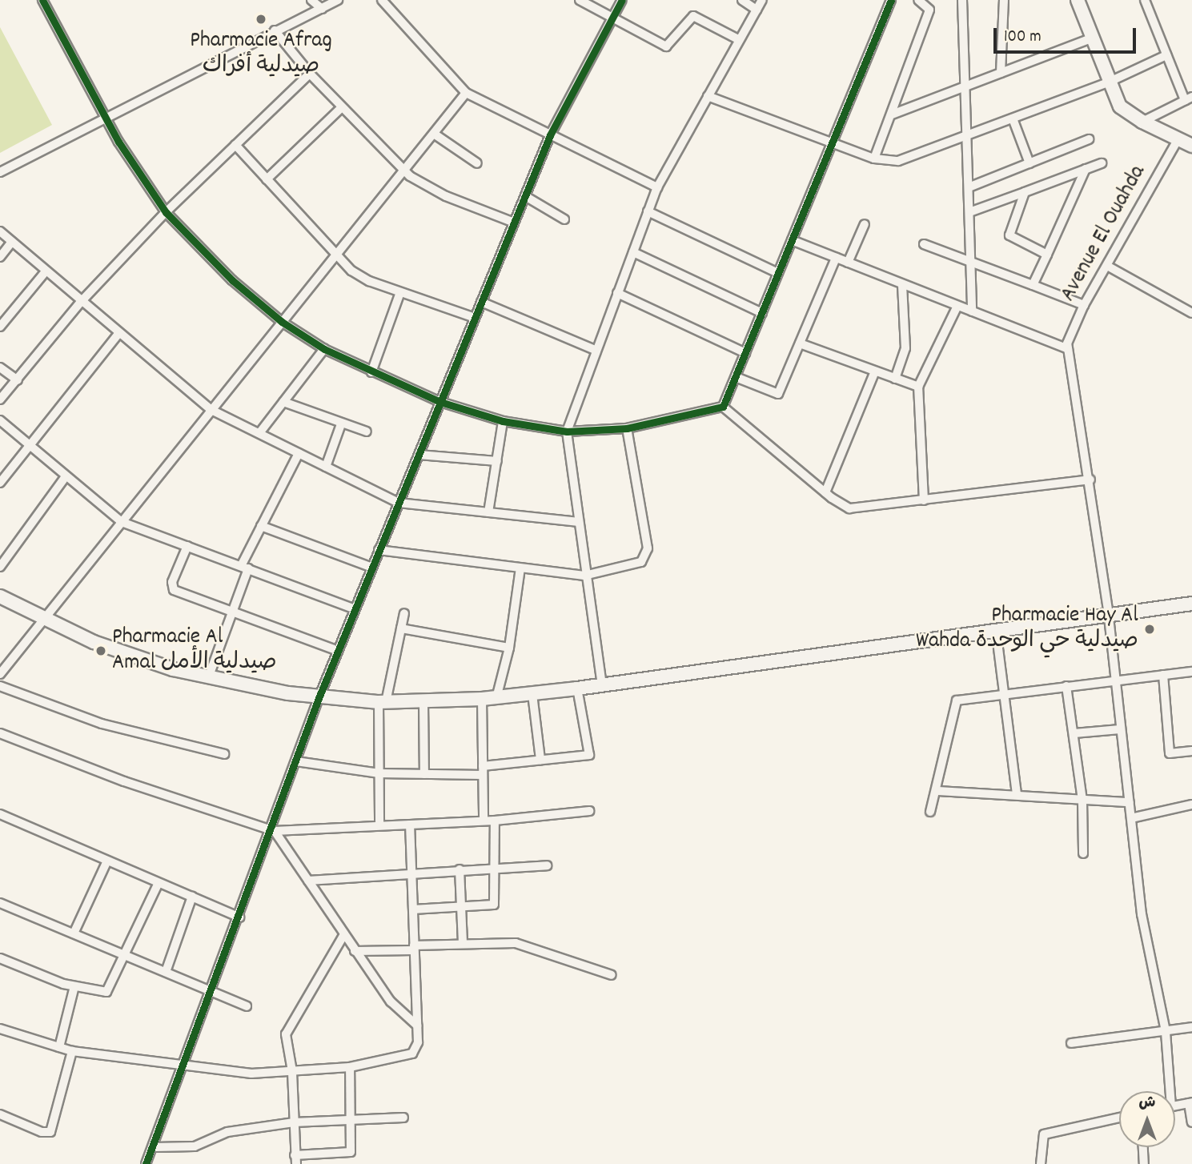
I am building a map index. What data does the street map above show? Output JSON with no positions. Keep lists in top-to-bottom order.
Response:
{
  "streets": {
    "street": ["Avenue El Ouahda"]
  },
  "places": ["Pharmacie Afrag صيدلية أفراك", "Pharmacie Hay Al Wahda صيدلية حي الوحدة", "Pharmacie Al Amal صيدلية الأمل"],
  "scale_bar": "100 m",
  "north": "top"
}
